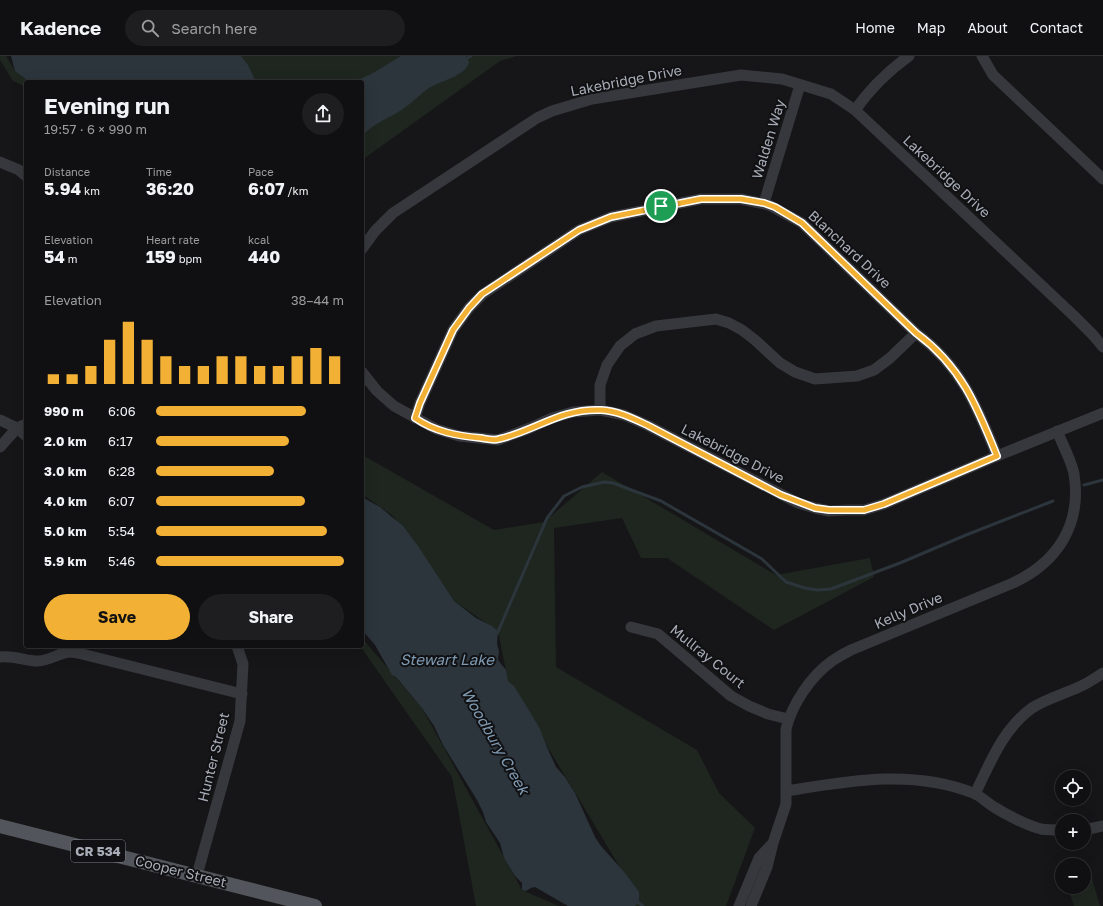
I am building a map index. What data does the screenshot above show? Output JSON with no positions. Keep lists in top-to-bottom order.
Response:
{
  "streets": {
    "main road": ["CR 534", "Cooper Street"],
    "street": [
      "Lakebridge Drive",
      "Walden Way",
      "Blanchard Drive",
      "Kelly Drive",
      "Mullray Court",
      "Hunter Street"
    ]
  },
  "crossings": [
    ["Lakebridge Drive", "Walden Way"],
    ["Lakebridge Drive", "Blanchard Drive"],
    ["Lakebridge Drive", "Kelly Drive"],
    ["Walden Way", "Blanchard Drive"],
    ["Kelly Drive", "Mullray Court"],
    ["Hunter Street", "Cooper Street"]
  ],
  "water": ["Stewart Lake", "Woodbury Creek"],
  "page": {
    "header": "Kadence",
    "search": "Search here",
    "nav": [
      "Home",
      "Map",
      "About",
      "Contact"
    ],
    "heading": ["Evening run", "19:57 · 6 × 990 m"],
    "stats": [
      ["Distance", "5.94 km"],
      ["Time", "36:20"],
      ["Pace", "6:07 /km"],
      ["Elevation", "54 m"],
      ["Heart rate", "159 bpm"],
      ["kcal", "440"]
    ],
    "chart": ["Elevation", "38–44 m"],
    "list": [
      {
        "name": "990 m",
        "note": "6:06"
      },
      {
        "name": "2.0 km",
        "note": "6:17"
      },
      {
        "name": "3.0 km",
        "note": "6:28"
      },
      {
        "name": "4.0 km",
        "note": "6:07"
      },
      {
        "name": "5.0 km",
        "note": "5:54"
      },
      {
        "name": "5.9 km",
        "note": "5:46"
      }
    ],
    "buttons": ["Save", "Share"],
    "map_buttons": ["+", "−"]
  }
}
